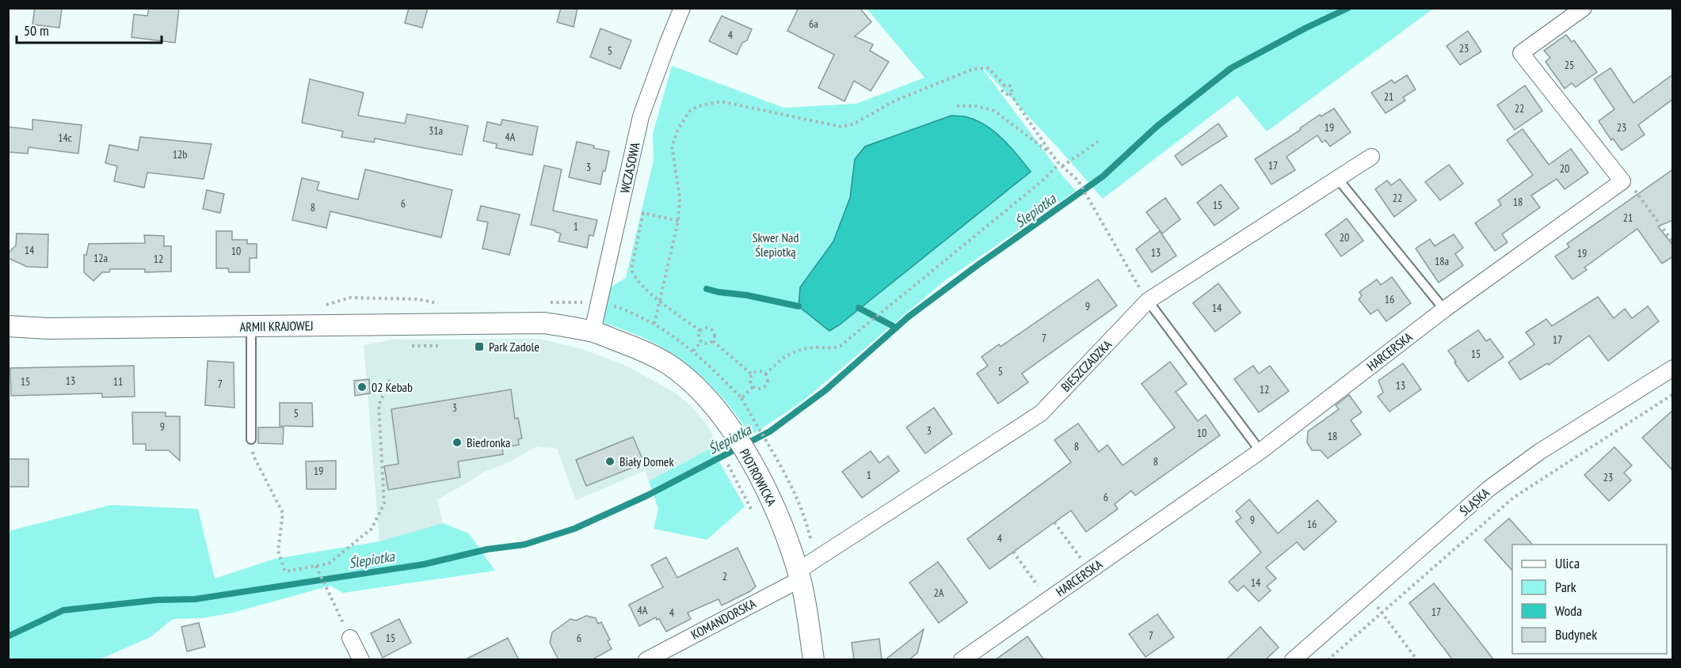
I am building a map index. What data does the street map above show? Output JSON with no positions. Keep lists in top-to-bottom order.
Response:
{
  "streets": {
    "street": [
      "WCZASOWA",
      "ARMII KRAJOWEJ",
      "HARCERSKA",
      "BIESZCZADZKA",
      "PIOTROWICKA",
      "ŚLĄSKA",
      "KOMANDORSKA"
    ]
  },
  "crossings": [
    ["WCZASOWA", "PIOTROWICKA"],
    ["ARMII KRAJOWEJ", "PIOTROWICKA"],
    ["BIESZCZADZKA", "PIOTROWICKA"],
    ["BIESZCZADZKA", "KOMANDORSKA"],
    ["PIOTROWICKA", "KOMANDORSKA"]
  ],
  "water": ["Ślepiotka"],
  "parks": ["Skwer Nad Ślepiotką"],
  "places": {
    "transit": ["Park Zadole"],
    "other": ["02 Kebab", "Biedronka", "Biały Domek"]
  },
  "house_numbers": [
    "6a",
    "4",
    "23",
    "5",
    "25",
    "21",
    "22",
    "19",
    "23",
    "31a",
    "4A",
    "14c",
    "12b",
    "17",
    "3",
    "20",
    "22",
    "18",
    "6",
    "15",
    "8",
    "21",
    "1",
    "20",
    "14",
    "10",
    "13",
    "19",
    "12a",
    "12",
    "18a",
    "16",
    "9",
    "14",
    "7",
    "17",
    "15",
    "5",
    "13",
    "15",
    "11",
    "7",
    "13",
    "12",
    "3",
    "5",
    "9",
    "3",
    "10",
    "18",
    "8",
    "8",
    "19",
    "1",
    "23",
    "6",
    "9",
    "16",
    "4",
    "2",
    "14",
    "2A",
    "4A",
    "17",
    "4",
    "7",
    "15",
    "6"
  ],
  "legend": [
    "Ulica",
    "Park",
    "Woda",
    "Budynek"
  ],
  "scale_bar": "50 m"
}
